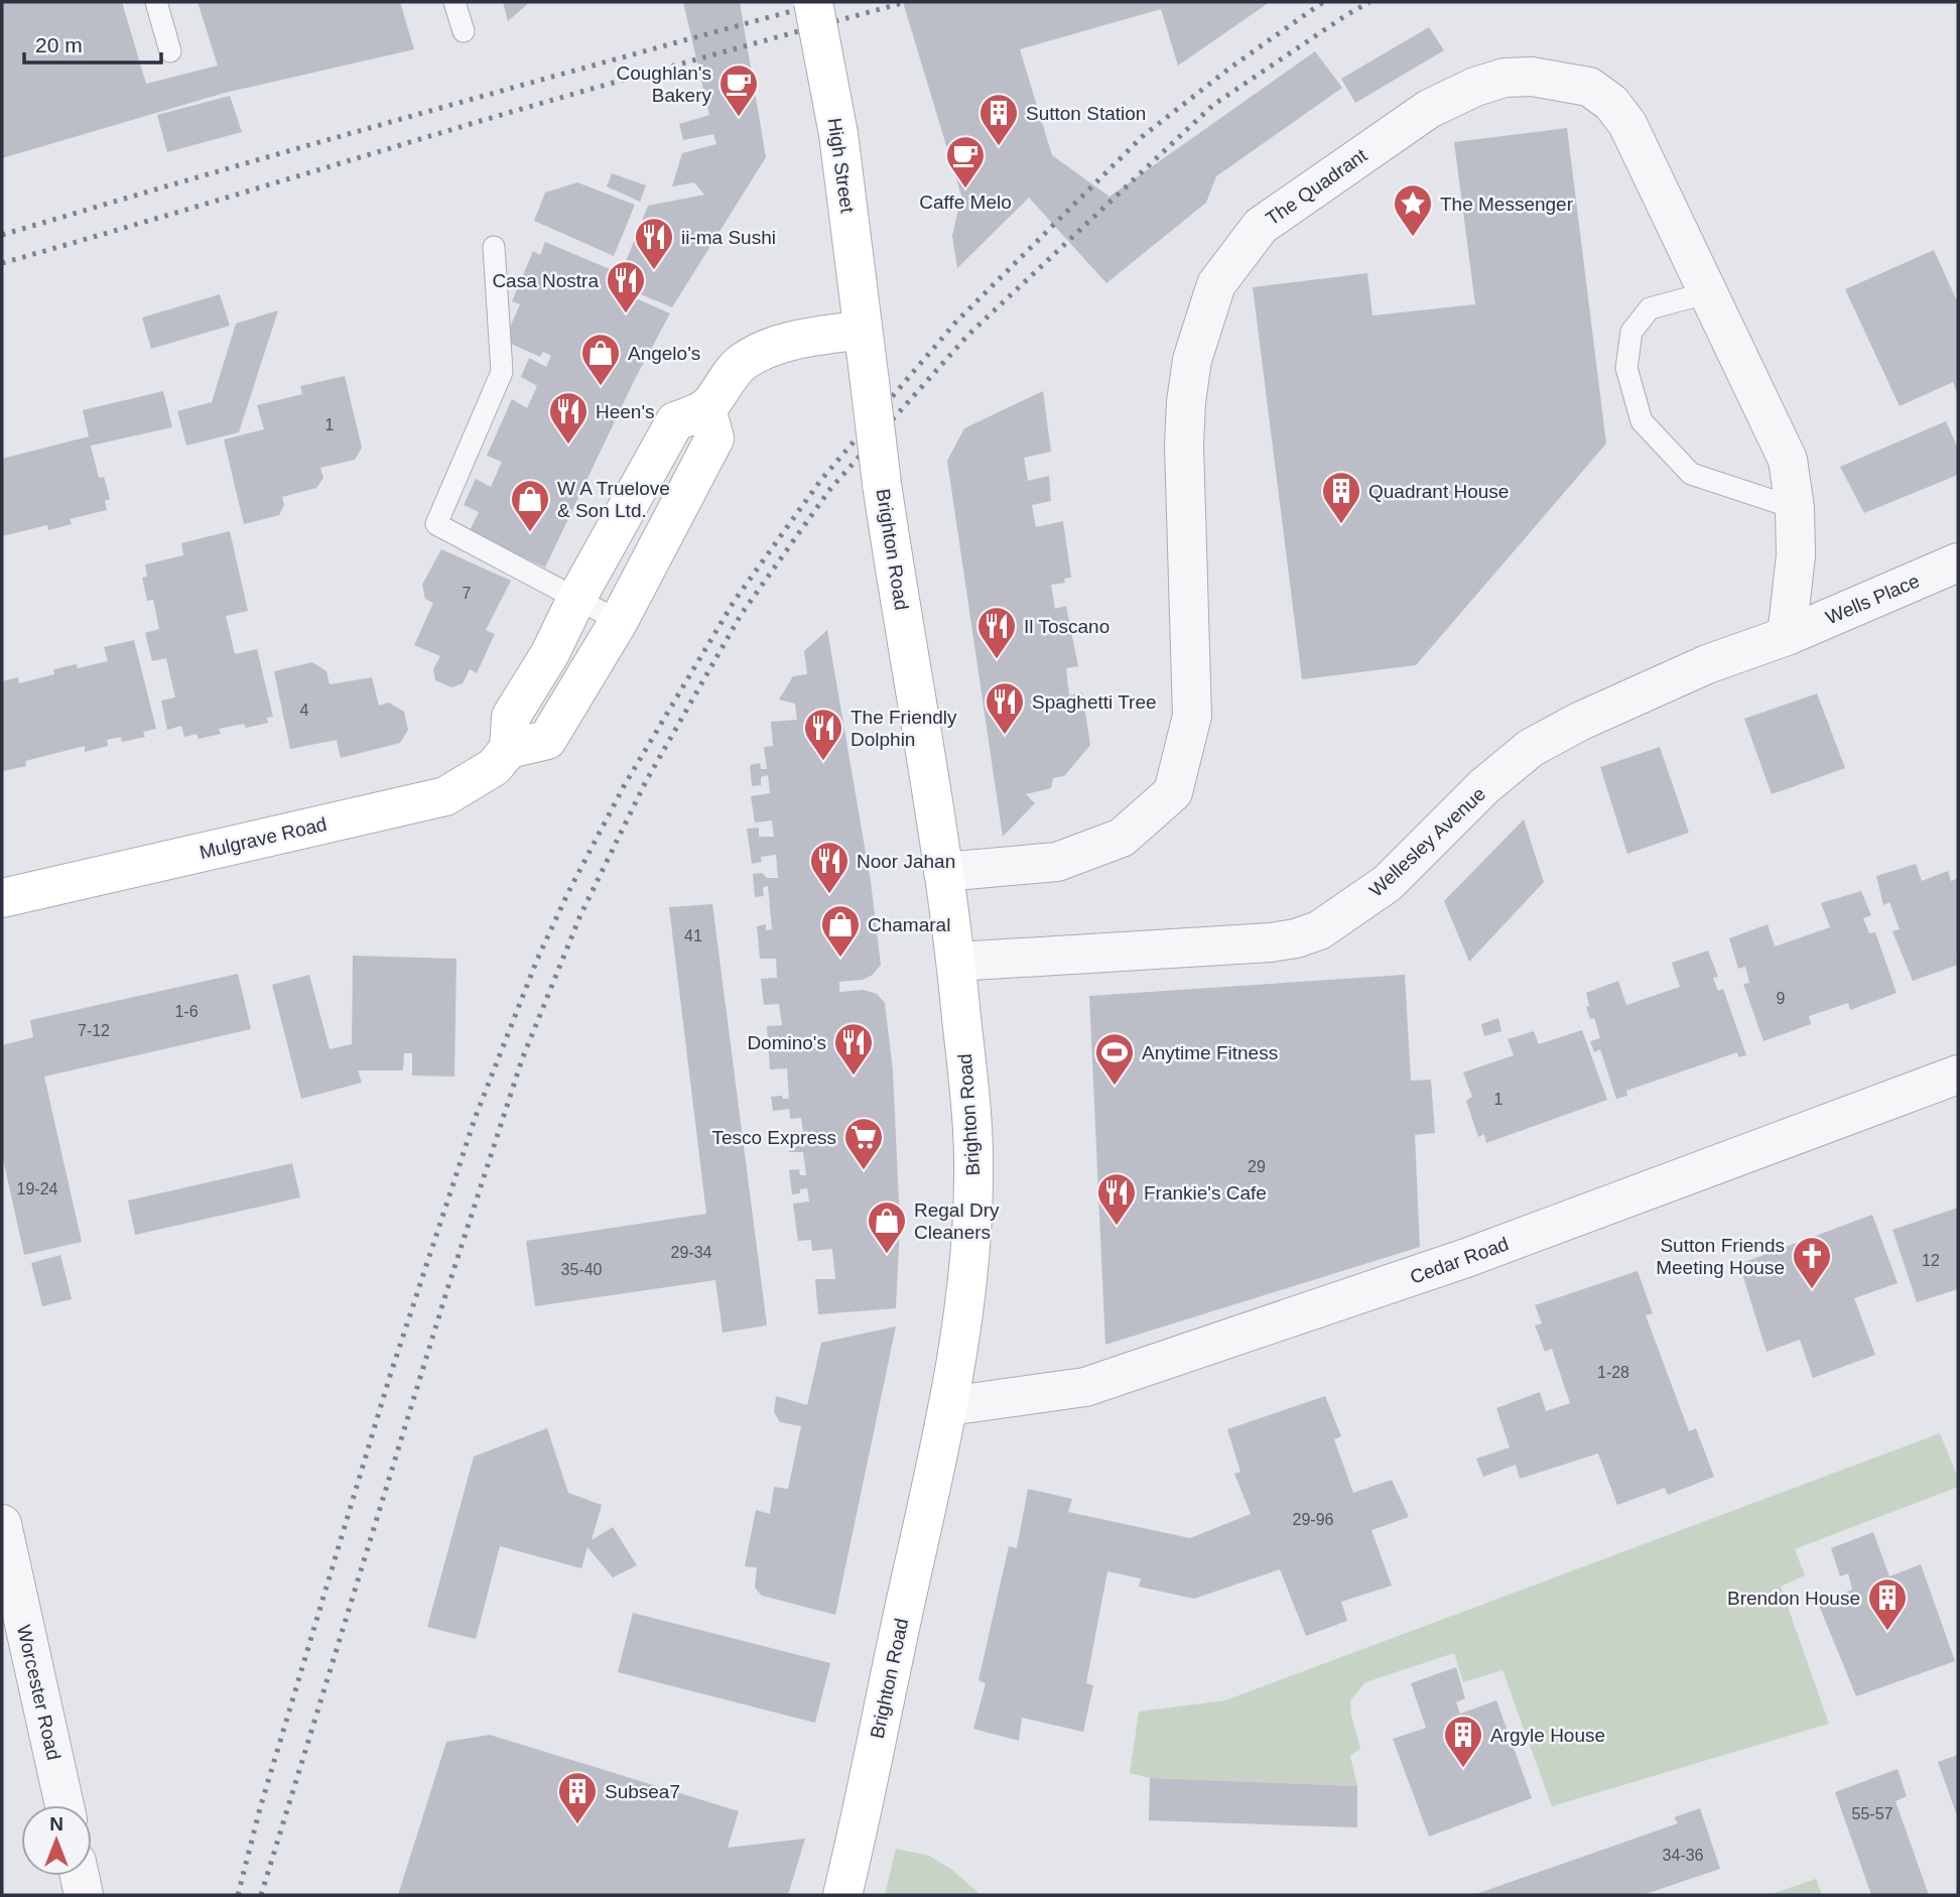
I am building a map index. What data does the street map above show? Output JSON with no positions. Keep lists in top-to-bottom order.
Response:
{
  "streets": {
    "main road": ["High Street", "Brighton Road", "Mulgrave Road"],
    "street": [
      "The Quadrant",
      "Wells Place",
      "Wellesley Avenue",
      "Cedar Road",
      "Worcester Road"
    ]
  },
  "crossings": [
    ["High Street", "Brighton Road"],
    ["The Quadrant", "Brighton Road"],
    ["The Quadrant", "Wells Place"],
    ["The Quadrant", "Wellesley Avenue"],
    ["Brighton Road", "Wellesley Avenue"],
    ["Brighton Road", "Cedar Road"],
    ["Wells Place", "Wellesley Avenue"]
  ],
  "places": {
    "cafe": ["Coughlan's Bakery", "Caffe Melo"],
    "building": [
      "Sutton Station",
      "Quadrant House",
      "Brendon House",
      "Argyle House",
      "Subsea7"
    ],
    "place": ["The Messenger"],
    "restaurant": [
      "ii-ma Sushi",
      "Casa Nostra",
      "Heen's",
      "Il Toscano",
      "Spaghetti Tree",
      "The Friendly Dolphin",
      "Noor Jahan",
      "Domino's",
      "Frankie's Cafe"
    ],
    "shop": [
      "Angelo's",
      "W A Truelove & Son Ltd.",
      "Chamaral",
      "Regal Dry Cleaners"
    ],
    "sports": ["Anytime Fitness"],
    "supermarket": ["Tesco Express"],
    "church": ["Sutton Friends Meeting House"]
  },
  "house_numbers": [
    "1",
    "7",
    "4",
    "41",
    "9",
    "1-6",
    "7-12",
    "1",
    "29",
    "19-24",
    "29-34",
    "12",
    "35-40",
    "1-28",
    "29-96",
    "55-57",
    "34-36"
  ],
  "scale_bar": "20 m",
  "north": "top"
}
